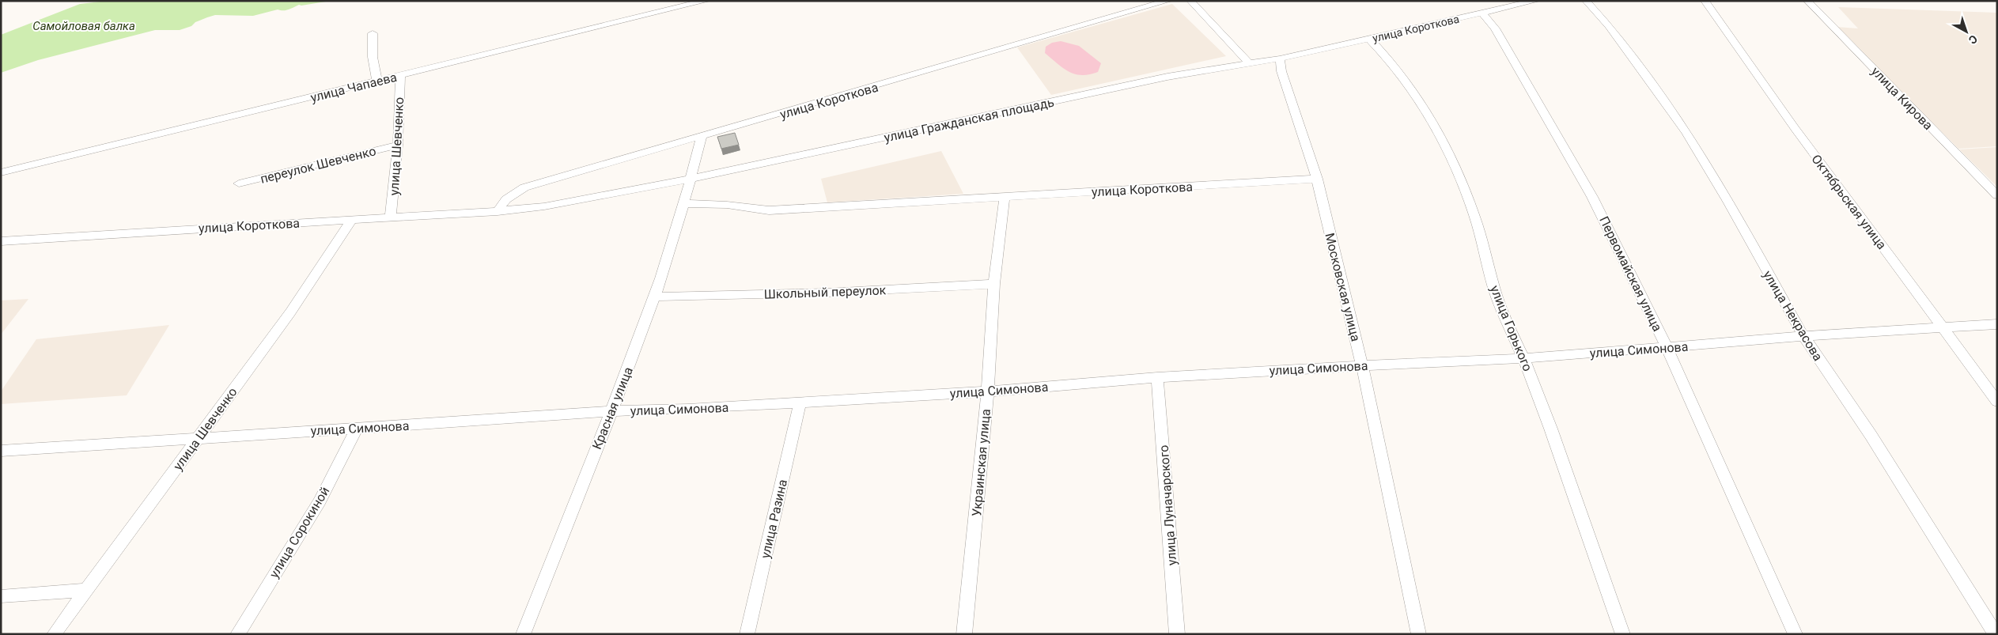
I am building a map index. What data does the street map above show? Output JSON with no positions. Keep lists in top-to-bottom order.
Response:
{
  "streets": {
    "street": [
      "улица Короткова",
      "улица Чапаева",
      "улица Кирова",
      "улица Гражданская площадь",
      "улица Шевченко",
      "переулок Шевченко",
      "Октябрьская улица",
      "Первомайская улица",
      "Московская улица",
      "Школьный переулок",
      "улица Некрасова",
      "улица Горького",
      "улица Симонова",
      "Красная улица",
      "Украинская улица",
      "улица Луначарского",
      "улица Разина",
      "улица Сорокиной"
    ]
  },
  "crossings": [
    ["улица Короткова", "улица Гражданская площадь"],
    ["улица Короткова", "улица Шевченко"],
    ["улица Короткова", "Первомайская улица"],
    ["улица Короткова", "Московская улица"],
    ["улица Короткова", "улица Горького"],
    ["улица Короткова", "Красная улица"],
    ["улица Короткова", "Украинская улица"],
    ["улица Чапаева", "улица Шевченко"],
    ["улица Гражданская площадь", "Красная улица"],
    ["улица Шевченко", "переулок Шевченко"],
    ["улица Шевченко", "улица Симонова"],
    ["Октябрьская улица", "улица Симонова"],
    ["Первомайская улица", "улица Симонова"],
    ["Московская улица", "улица Симонова"],
    ["Школьный переулок", "Красная улица"],
    ["Школьный переулок", "Украинская улица"],
    ["улица Некрасова", "улица Симонова"],
    ["улица Горького", "улица Симонова"],
    ["улица Симонова", "Красная улица"],
    ["улица Симонова", "Украинская улица"],
    ["улица Симонова", "улица Луначарского"],
    ["улица Симонова", "улица Разина"],
    ["улица Симонова", "улица Сорокиной"]
  ],
  "water": ["Самойловая балка"],
  "north": "bottom right"
}
